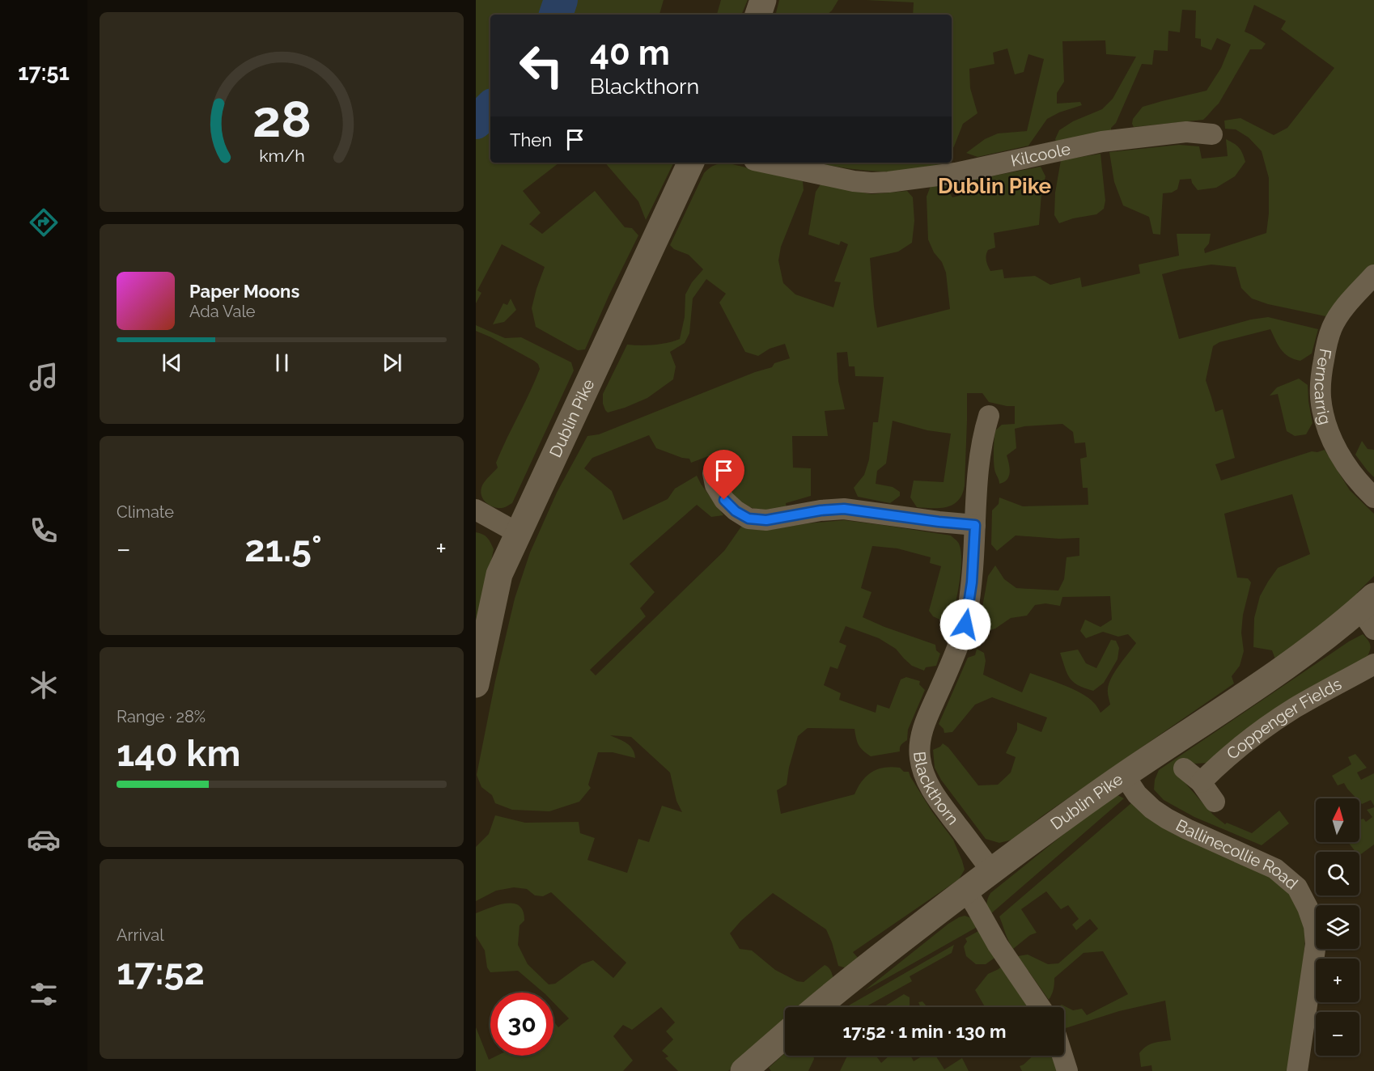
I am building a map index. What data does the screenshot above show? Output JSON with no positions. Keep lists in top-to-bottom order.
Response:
{
  "streets": {
    "street": [
      "Kilcoole",
      "Ferncarrig",
      "Dublin Pike",
      "Coppenger Fields",
      "Blackthorn",
      "Ballinecollie Road"
    ]
  },
  "crossings": [
    ["Dublin Pike", "Blackthorn"],
    ["Dublin Pike", "Ballinecollie Road"]
  ],
  "districts": ["Dublin Pike"],
  "north": "top",
  "page": {
    "tabs": "17:51",
    "turn": ["40 m", "Blackthorn"],
    "then": "Then",
    "song": ["Paper Moons", "Ada Vale"],
    "tile": [
      "Climate",
      ["Range · 28%", "140 km"],
      ["Arrival", "17:52"]
    ],
    "heat": ["−", "21.5°", "+"],
    "map_buttons": ["+", "−"],
    "limit": "30",
    "trip": "17:52 · 1 min · 130 m",
    "gauge": ["28", "km/h"]
  }
}
